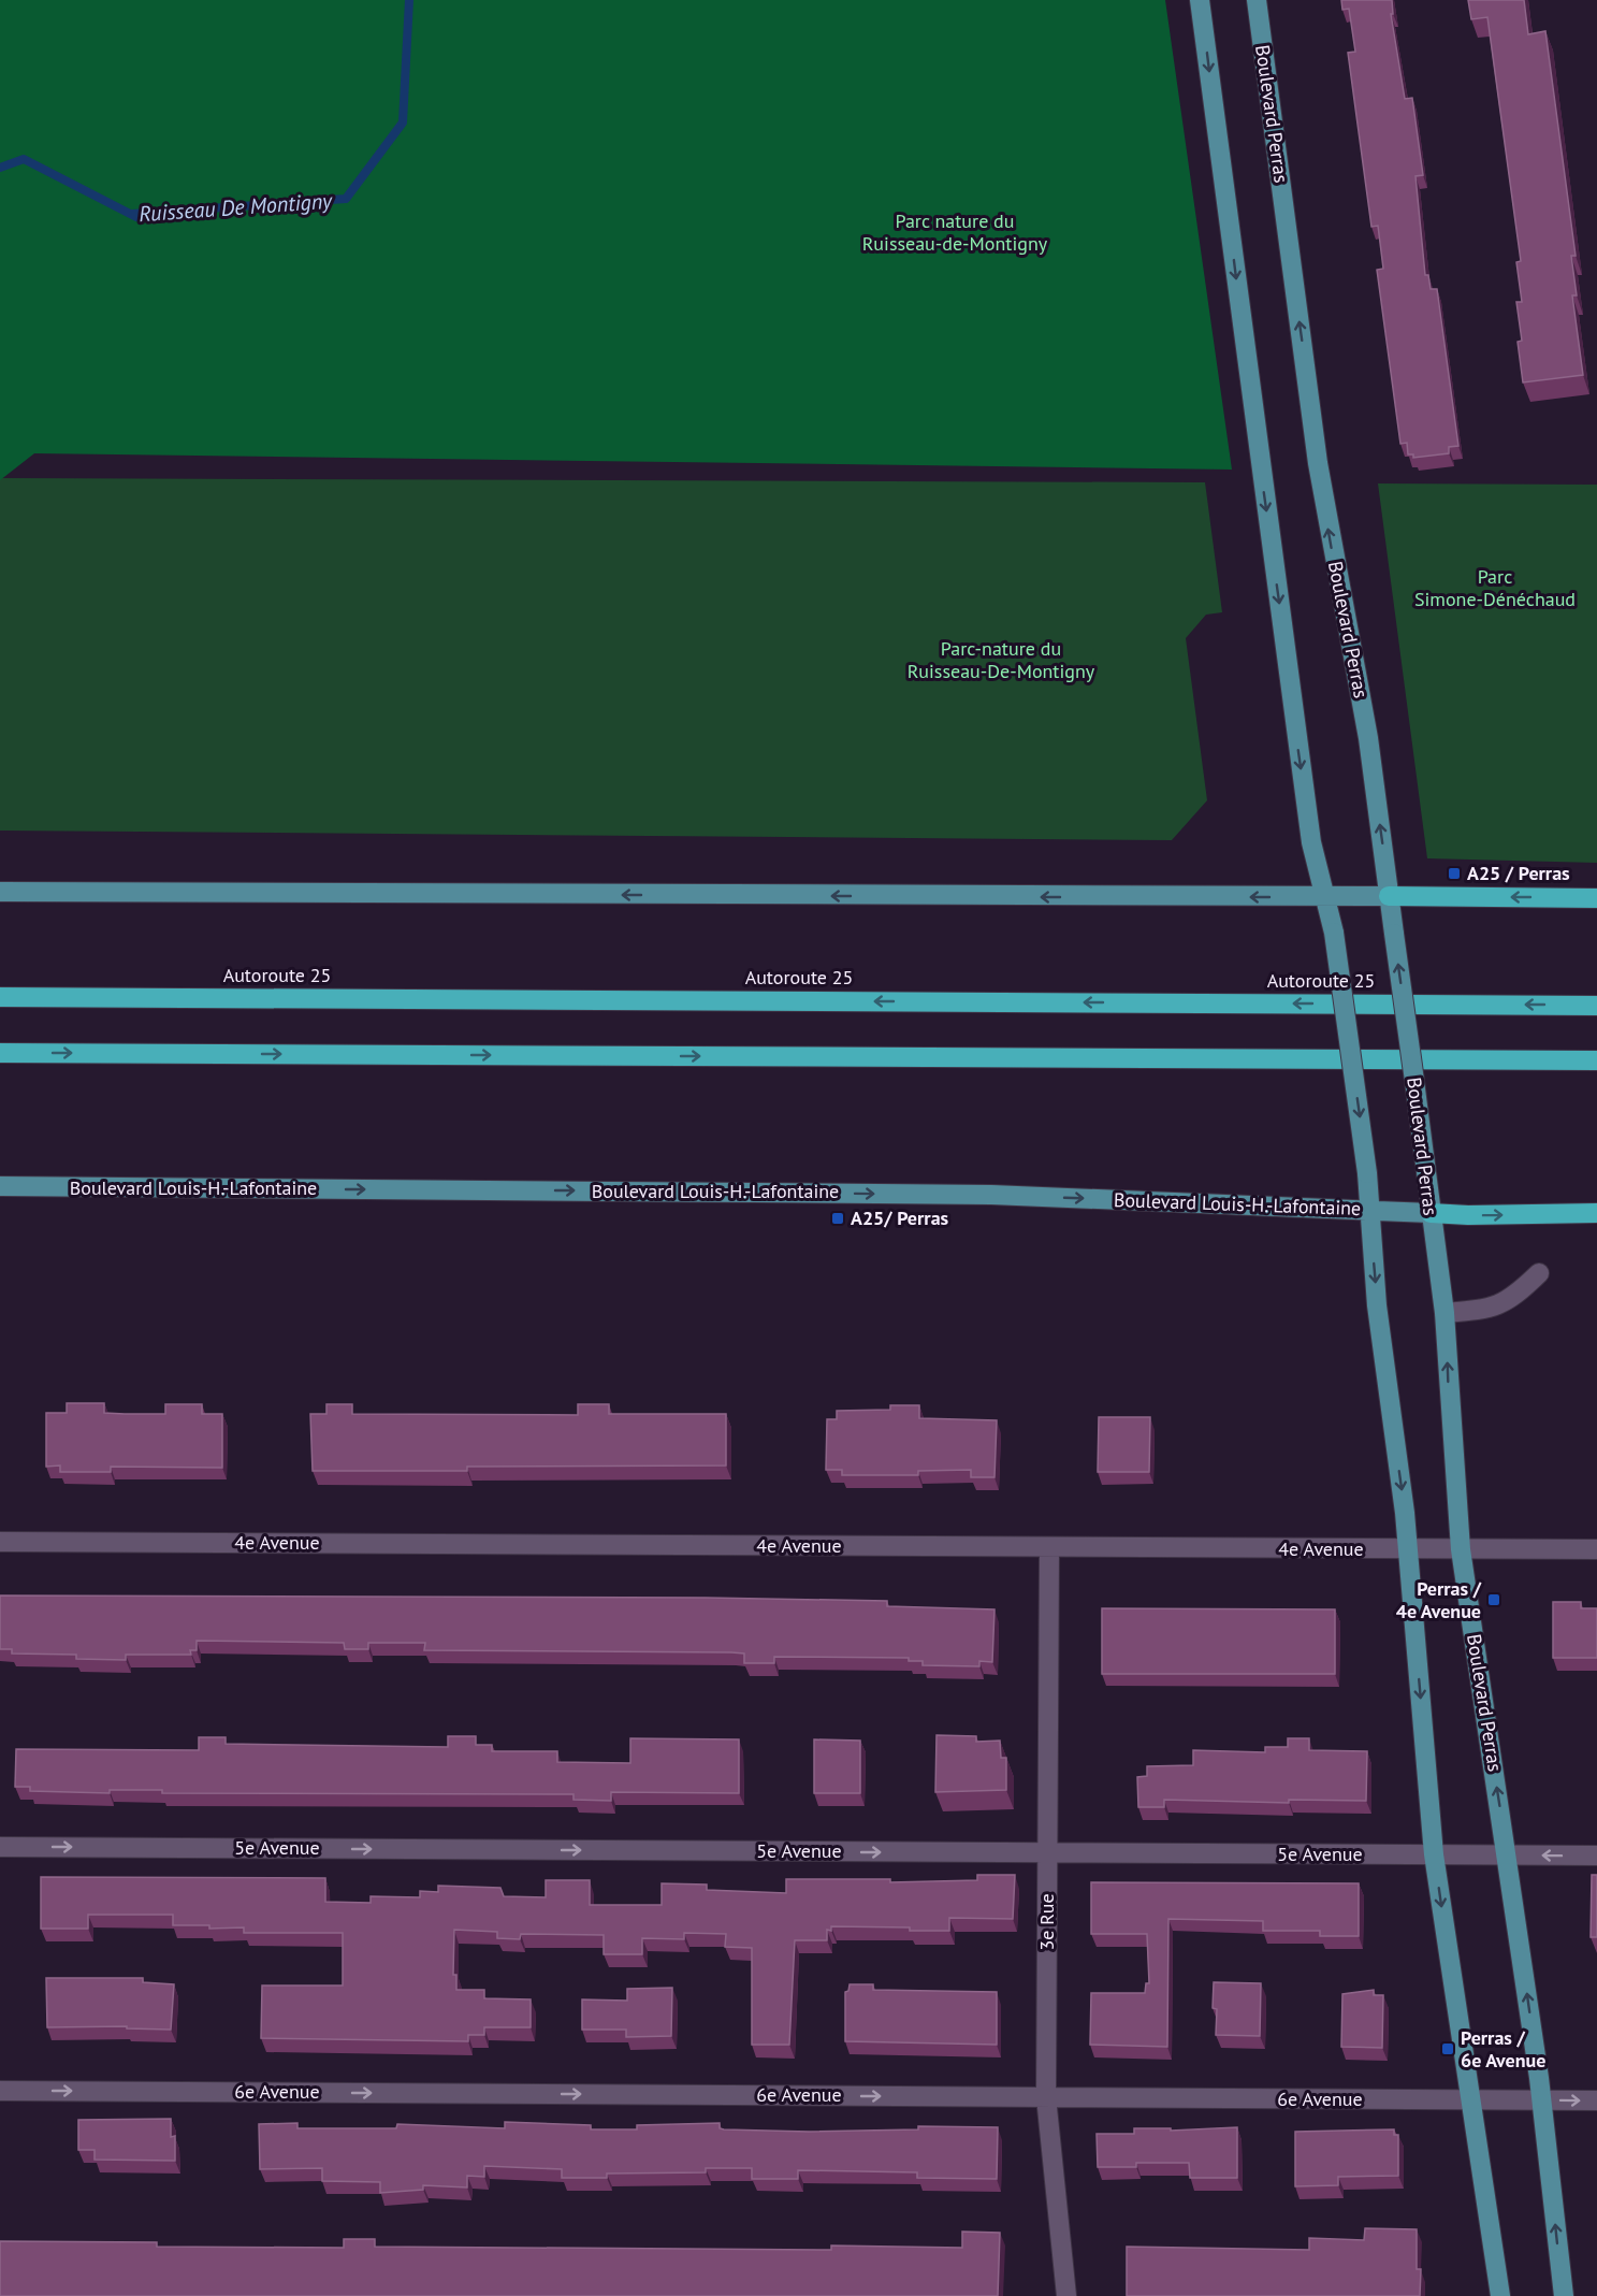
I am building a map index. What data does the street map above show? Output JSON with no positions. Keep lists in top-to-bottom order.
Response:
{
  "streets": {
    "highway": ["Autoroute 25"],
    "main road": ["Boulevard Perras", "Boulevard Louis-H.-Lafontaine"],
    "street": [
      "4e Avenue",
      "5e Avenue",
      "3e Rue",
      "6e Avenue"
    ]
  },
  "crossings": [
    ["Boulevard Perras", "Boulevard Louis-H.-Lafontaine"],
    ["Boulevard Perras", "4e Avenue"],
    ["Boulevard Perras", "5e Avenue"],
    ["Boulevard Perras", "6e Avenue"],
    ["4e Avenue", "3e Rue"],
    ["5e Avenue", "3e Rue"],
    ["3e Rue", "6e Avenue"]
  ],
  "one_way": ["Boulevard Louis-H.-Lafontaine", "5e Avenue", "6e Avenue"],
  "water": ["Ruisseau De Montigny"],
  "parks": ["Parc nature du Ruisseau-de-Montigny", "Parc Simone-Dénéchaud", "Parc-nature du Ruisseau-De-Montigny"],
  "places": {
    "transit": [
      "A25 / Perras",
      "A25/ Perras",
      "Perras / 4e Avenue",
      "Perras / 6e Avenue"
    ]
  }
}
